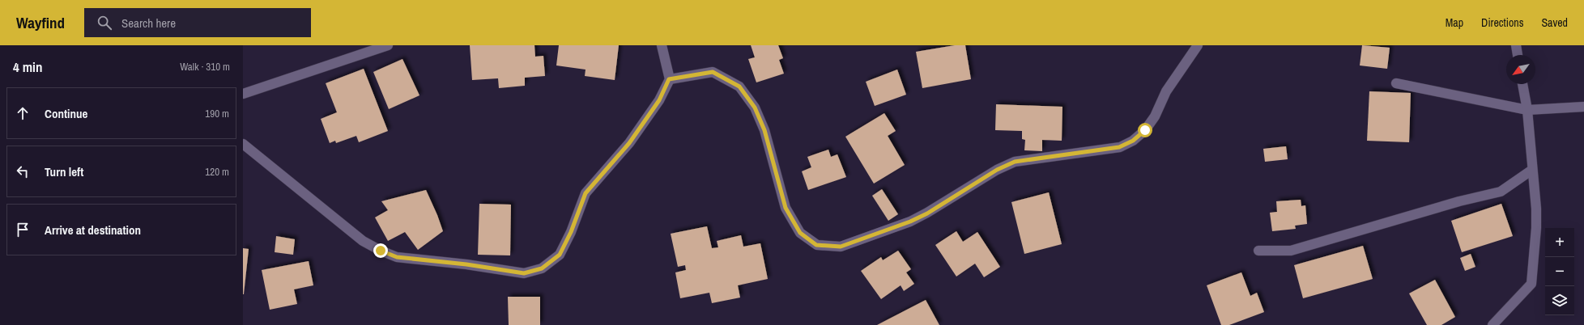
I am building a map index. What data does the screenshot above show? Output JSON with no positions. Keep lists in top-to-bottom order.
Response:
{
  "north": "bottom left",
  "page": {
    "header": "Wayfind",
    "search": "Search here",
    "nav": ["Map", "Directions", "Saved"],
    "heading": ["4 min", "Walk · 310 m"],
    "list": [
      ["Continue", "190 m"],
      ["Turn left", "120 m"],
      "Arrive at destination"
    ],
    "map_buttons": ["+", "−"]
  }
}
